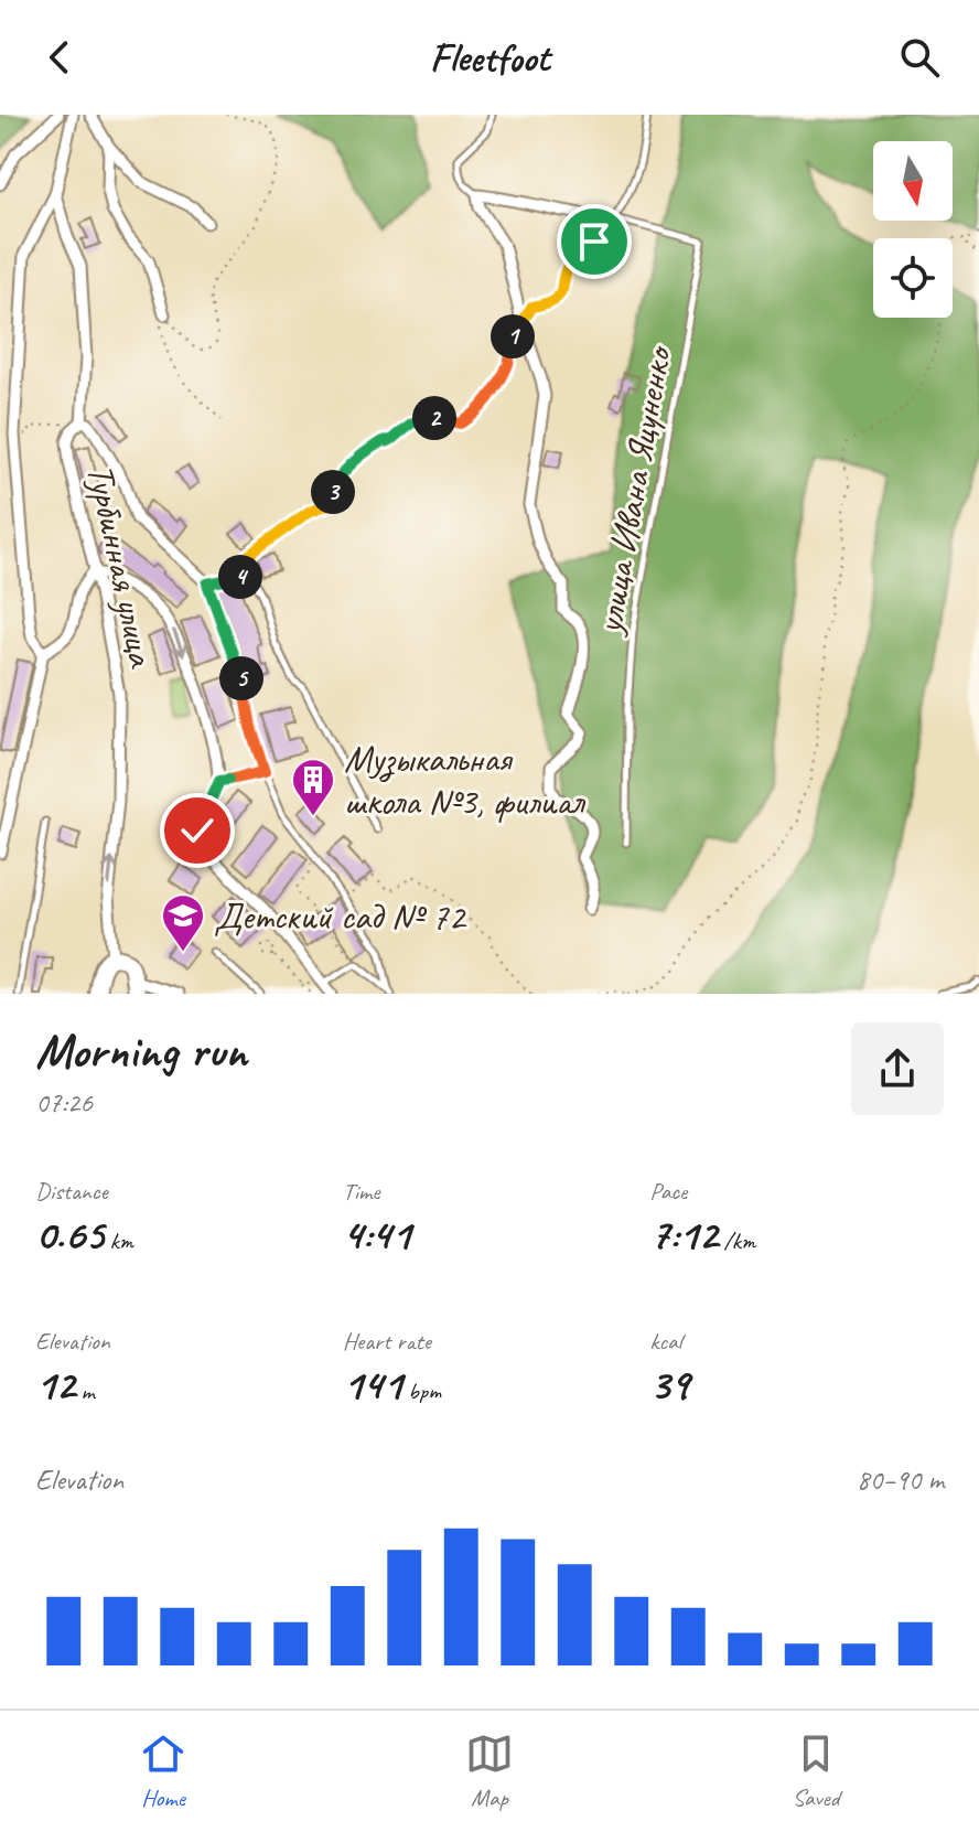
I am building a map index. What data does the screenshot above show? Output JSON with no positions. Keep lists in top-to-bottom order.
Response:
{
  "streets": {
    "street": ["Турбинная улица"],
    "lane": ["улица Ивана Яцуненко"]
  },
  "places": {
    "building": ["Музыкальная школа №3, филиал"],
    "school or university": ["Детский сад № 72"]
  },
  "north": "bottom",
  "page": {
    "header": "Fleetfoot",
    "pins": [
      "1",
      "2",
      "3",
      "4",
      "5"
    ],
    "heading": ["Morning run", "07:26"],
    "stats": [
      ["Distance", "0.65 km"],
      ["Time", "4:41"],
      ["Pace", "7:12 /km"],
      ["Elevation", "12 m"],
      ["Heart rate", "141 bpm"],
      ["kcal", "39"]
    ],
    "chart": ["Elevation", "80–90 m"],
    "tabs": ["Home", "Map", "Saved"]
  }
}
